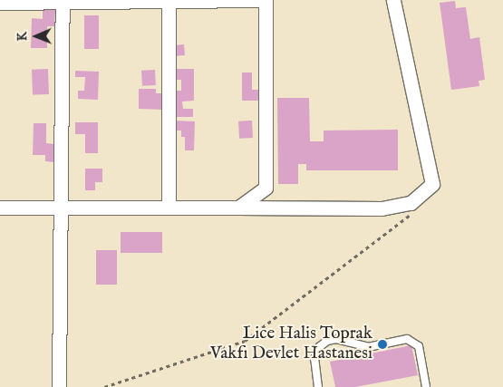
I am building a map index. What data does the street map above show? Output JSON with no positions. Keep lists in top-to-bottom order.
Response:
{
  "places": ["Lice Halis Toprak Vakfı Devlet Hastanesi"],
  "north": "left"
}
